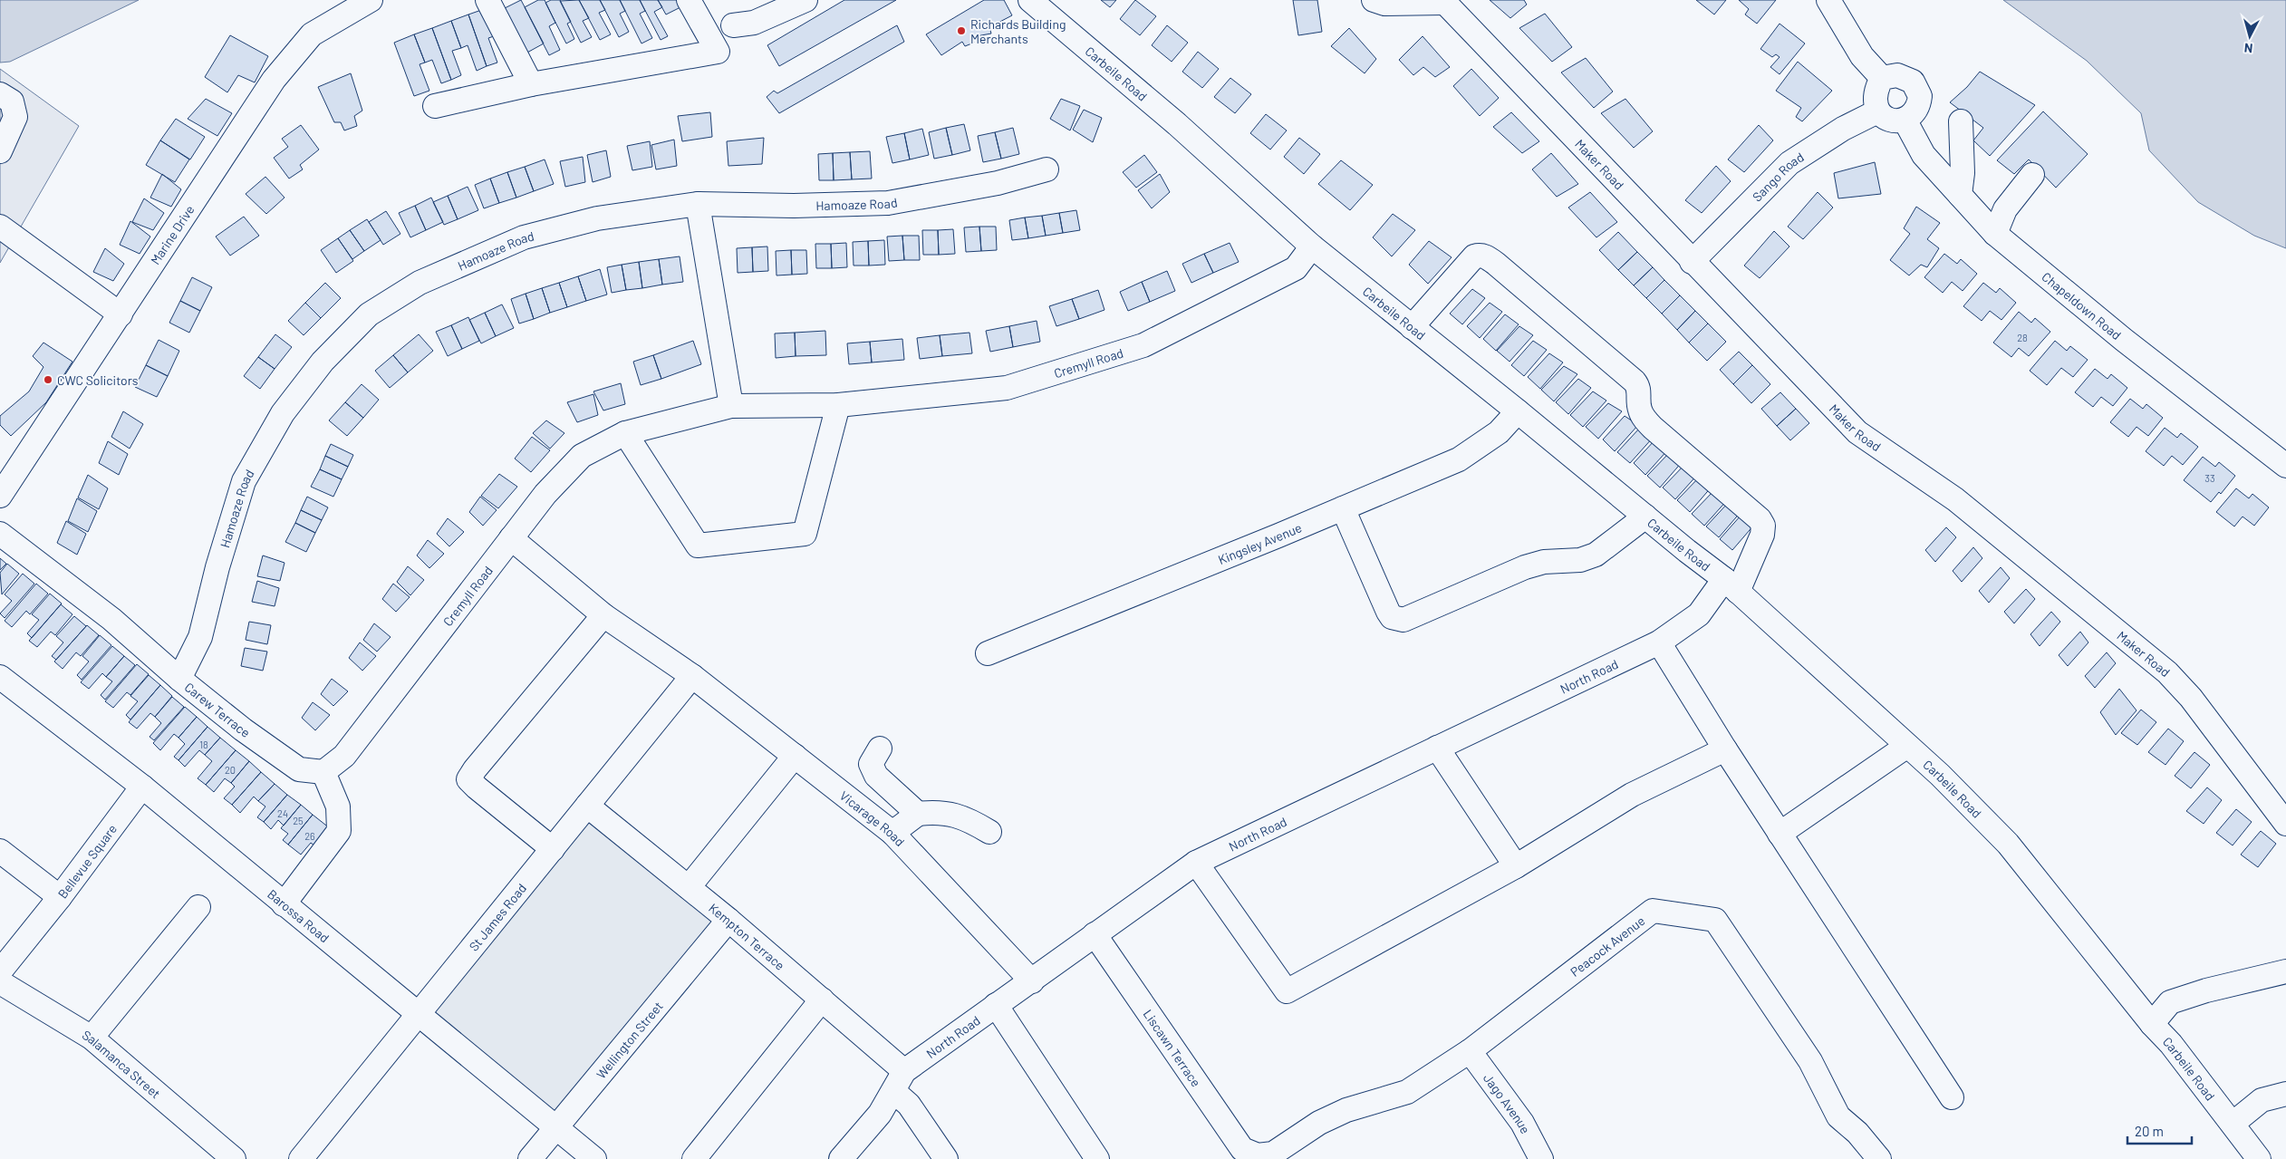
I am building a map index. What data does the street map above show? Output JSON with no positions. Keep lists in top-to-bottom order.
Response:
{
  "streets": {
    "street": [
      "Carbeile Road",
      "Maker Road",
      "Sango Road",
      "Hamoaze Road",
      "Marine Drive",
      "Chapeldown Road",
      "Cremyll Road",
      "Kingsley Avenue",
      "North Road",
      "Carew Terrace",
      "Vicarage Road",
      "Bellevue Square",
      "Barossa Road",
      "St James Road",
      "Kempton Terrace",
      "Peacock Avenue",
      "Wellington Street",
      "Liscawn Terrace",
      "Salamanca Street",
      "Jago Avenue"
    ]
  },
  "crossings": [
    ["Carbeile Road", "Cremyll Road"],
    ["Carbeile Road", "Kingsley Avenue"],
    ["Carbeile Road", "North Road"],
    ["Maker Road", "Sango Road"],
    ["Sango Road", "Chapeldown Road"],
    ["Hamoaze Road", "Carew Terrace"],
    ["Cremyll Road", "Carew Terrace"],
    ["Cremyll Road", "Vicarage Road"],
    ["North Road", "Vicarage Road"],
    ["North Road", "Kempton Terrace"],
    ["North Road", "Liscawn Terrace"],
    ["Vicarage Road", "St James Road"],
    ["Bellevue Square", "Barossa Road"],
    ["Barossa Road", "St James Road"],
    ["Barossa Road", "Wellington Street"],
    ["St James Road", "Kempton Terrace"],
    ["Kempton Terrace", "Wellington Street"],
    ["Peacock Avenue", "Liscawn Terrace"],
    ["Peacock Avenue", "Jago Avenue"]
  ],
  "places": ["Richards Building Merchants", "CWC Solicitors"],
  "house_numbers": [
    "28",
    "33",
    "18",
    "20",
    "24",
    "25",
    "26"
  ],
  "scale_bar": "20 m",
  "north": "bottom"
}
